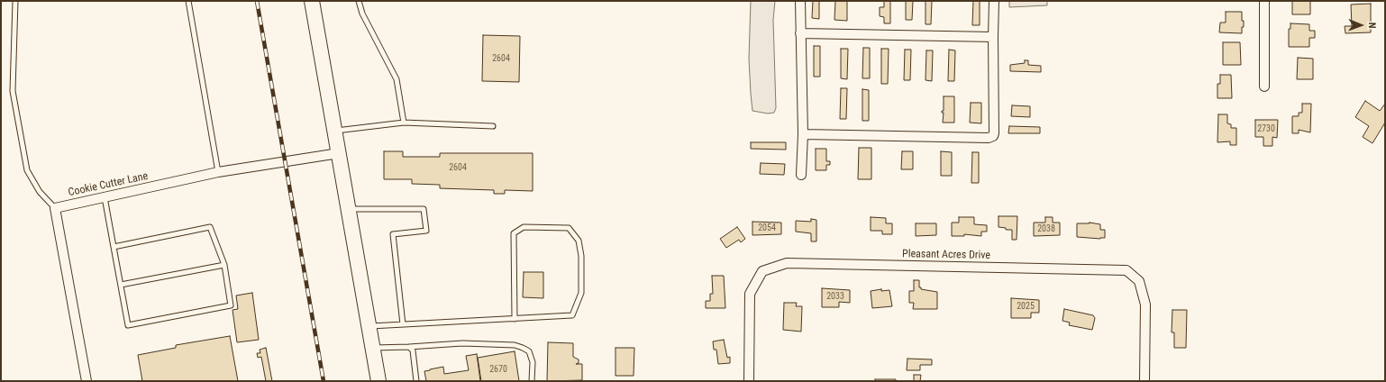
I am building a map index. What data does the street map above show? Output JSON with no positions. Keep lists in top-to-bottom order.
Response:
{
  "streets": {
    "street": ["Cookie Cutter Lane", "Pleasant Acres Drive"]
  },
  "house_numbers": [
    "2604",
    "2730",
    "2604",
    "2054",
    "2038",
    "2033",
    "2025",
    "2670"
  ],
  "north": "right"
}
